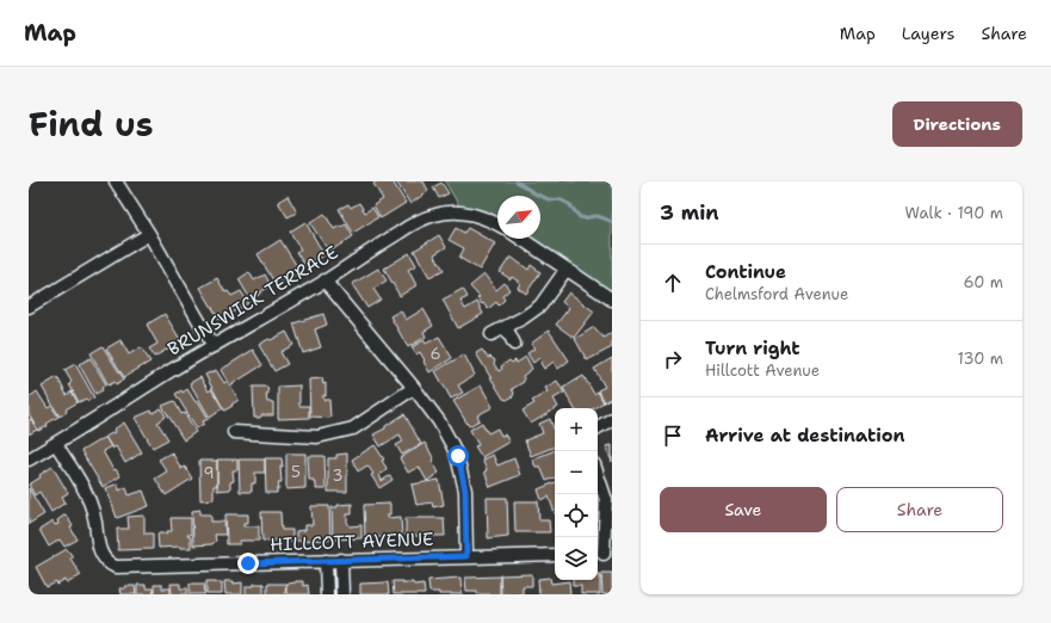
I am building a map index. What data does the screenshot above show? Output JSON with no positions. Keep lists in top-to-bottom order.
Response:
{
  "streets": {
    "street": ["BRUNSWICK TERRACE", "HILLCOTT AVENUE"]
  },
  "crossings": [
    ["BRUNSWICK TERRACE", "HILLCOTT AVENUE"]
  ],
  "house_numbers": [
    "6",
    "5",
    "9",
    "3"
  ],
  "north": "top right",
  "page": {
    "header": "Map",
    "nav": ["Map", "Layers", "Share"],
    "title": "Find us",
    "buttons": [
      "Directions",
      ["Save", "Share"]
    ],
    "heading": ["3 min", "Walk · 190 m"],
    "list": [
      ["Continue", "Chelmsford Avenue", "60 m"],
      ["Turn right", "Hillcott Avenue", "130 m"],
      "Arrive at destination"
    ],
    "map_buttons": ["+", "−"]
  }
}
